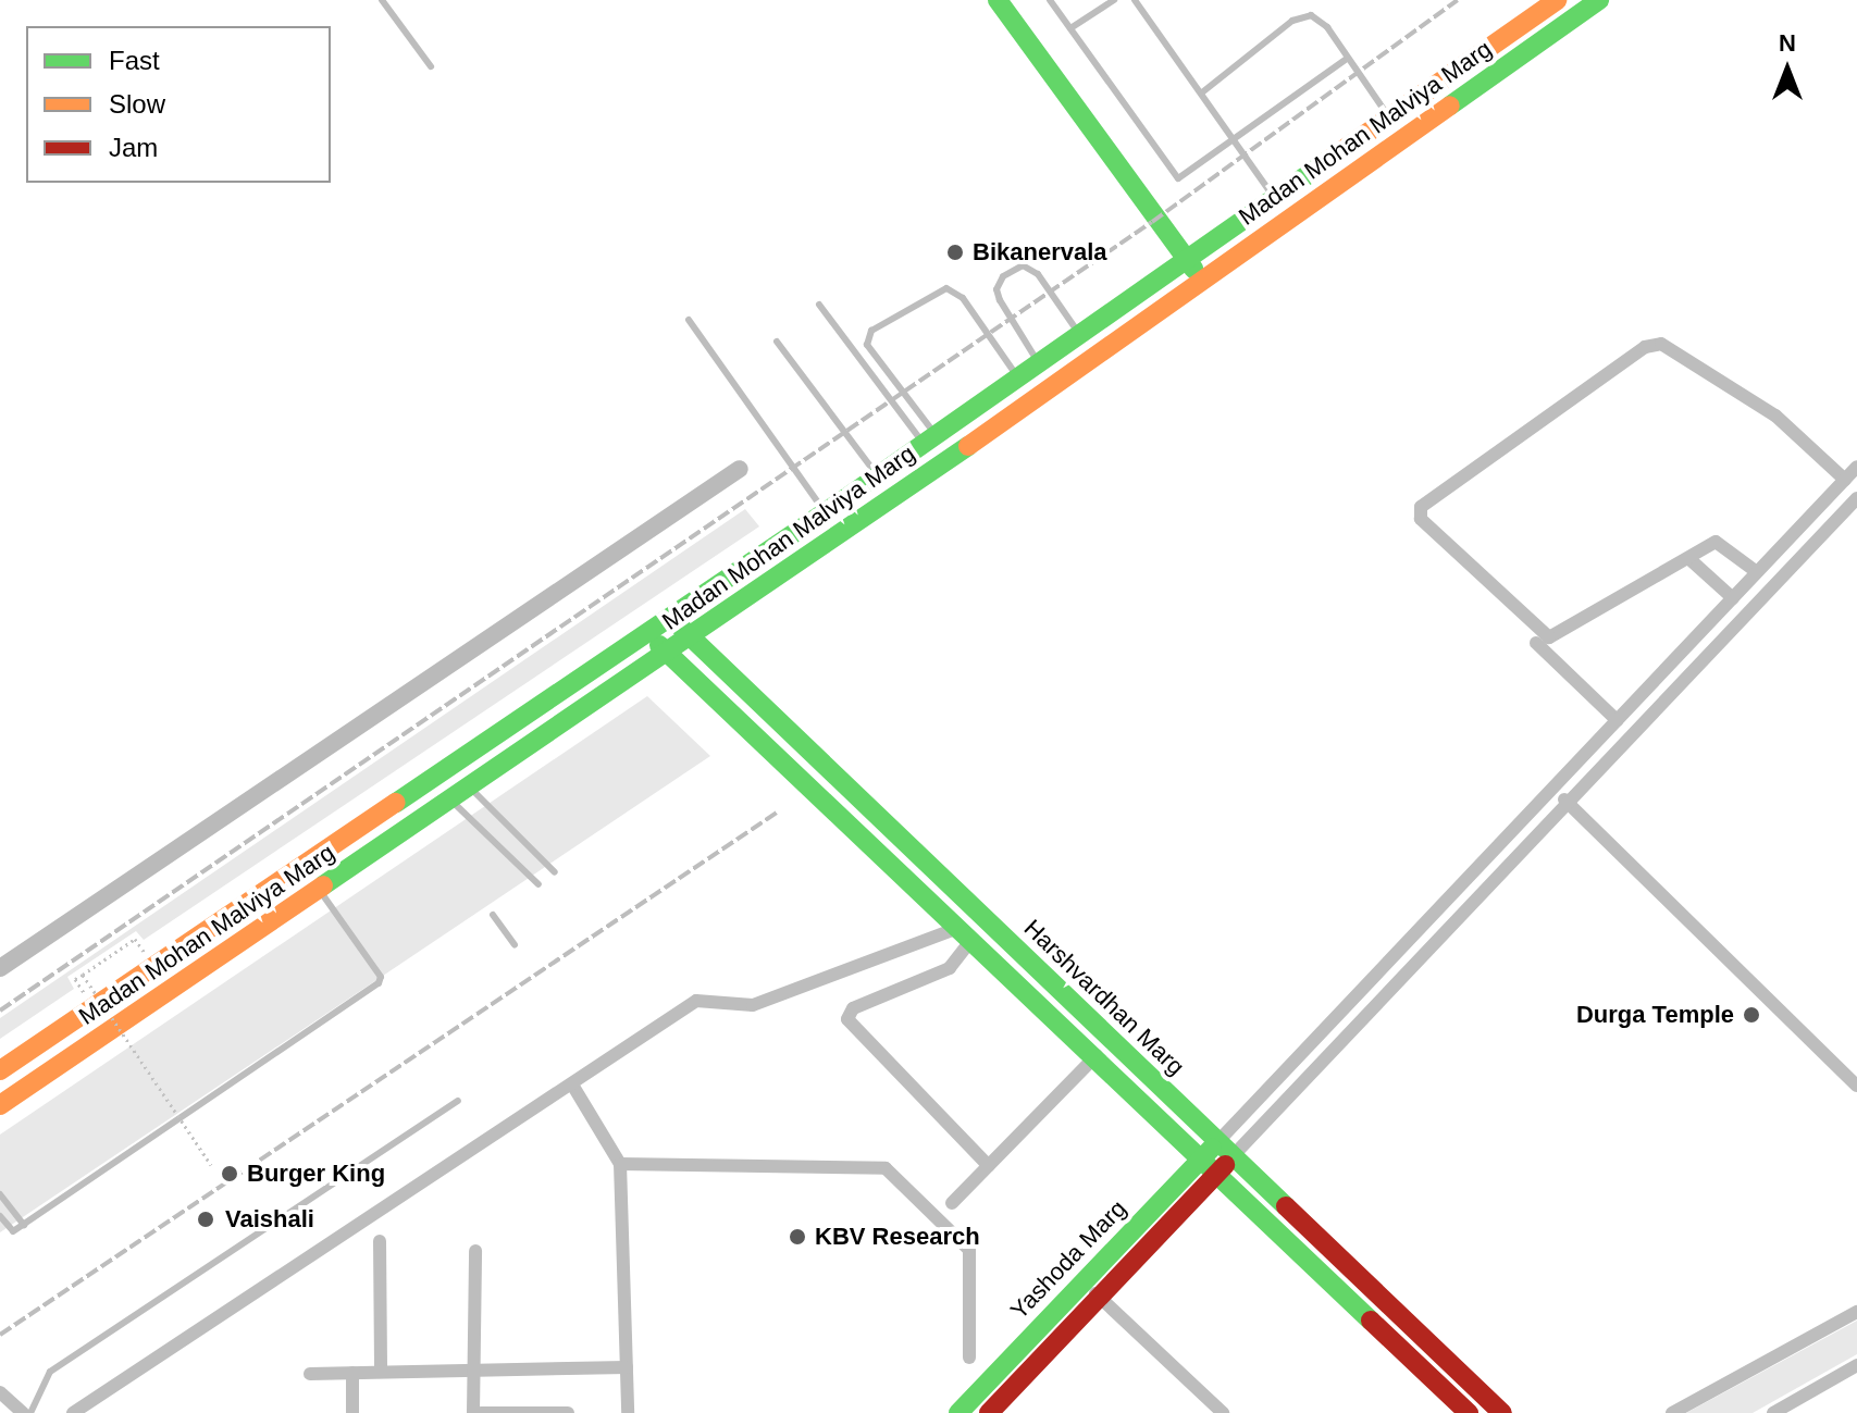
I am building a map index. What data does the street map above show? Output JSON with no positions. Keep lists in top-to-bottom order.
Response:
{
  "streets": {
    "main road": ["Madan Mohan Malviya Marg", "Harshvardhan Marg", "Yashoda Marg"]
  },
  "crossings": [
    ["Madan Mohan Malviya Marg", "Harshvardhan Marg"],
    ["Harshvardhan Marg", "Yashoda Marg"]
  ],
  "places": [
    "Bikanervala",
    "Durga Temple",
    "Burger King",
    "Vaishali",
    "KBV Research"
  ],
  "legend": ["Fast", "Slow", "Jam"],
  "north": "top"
}
